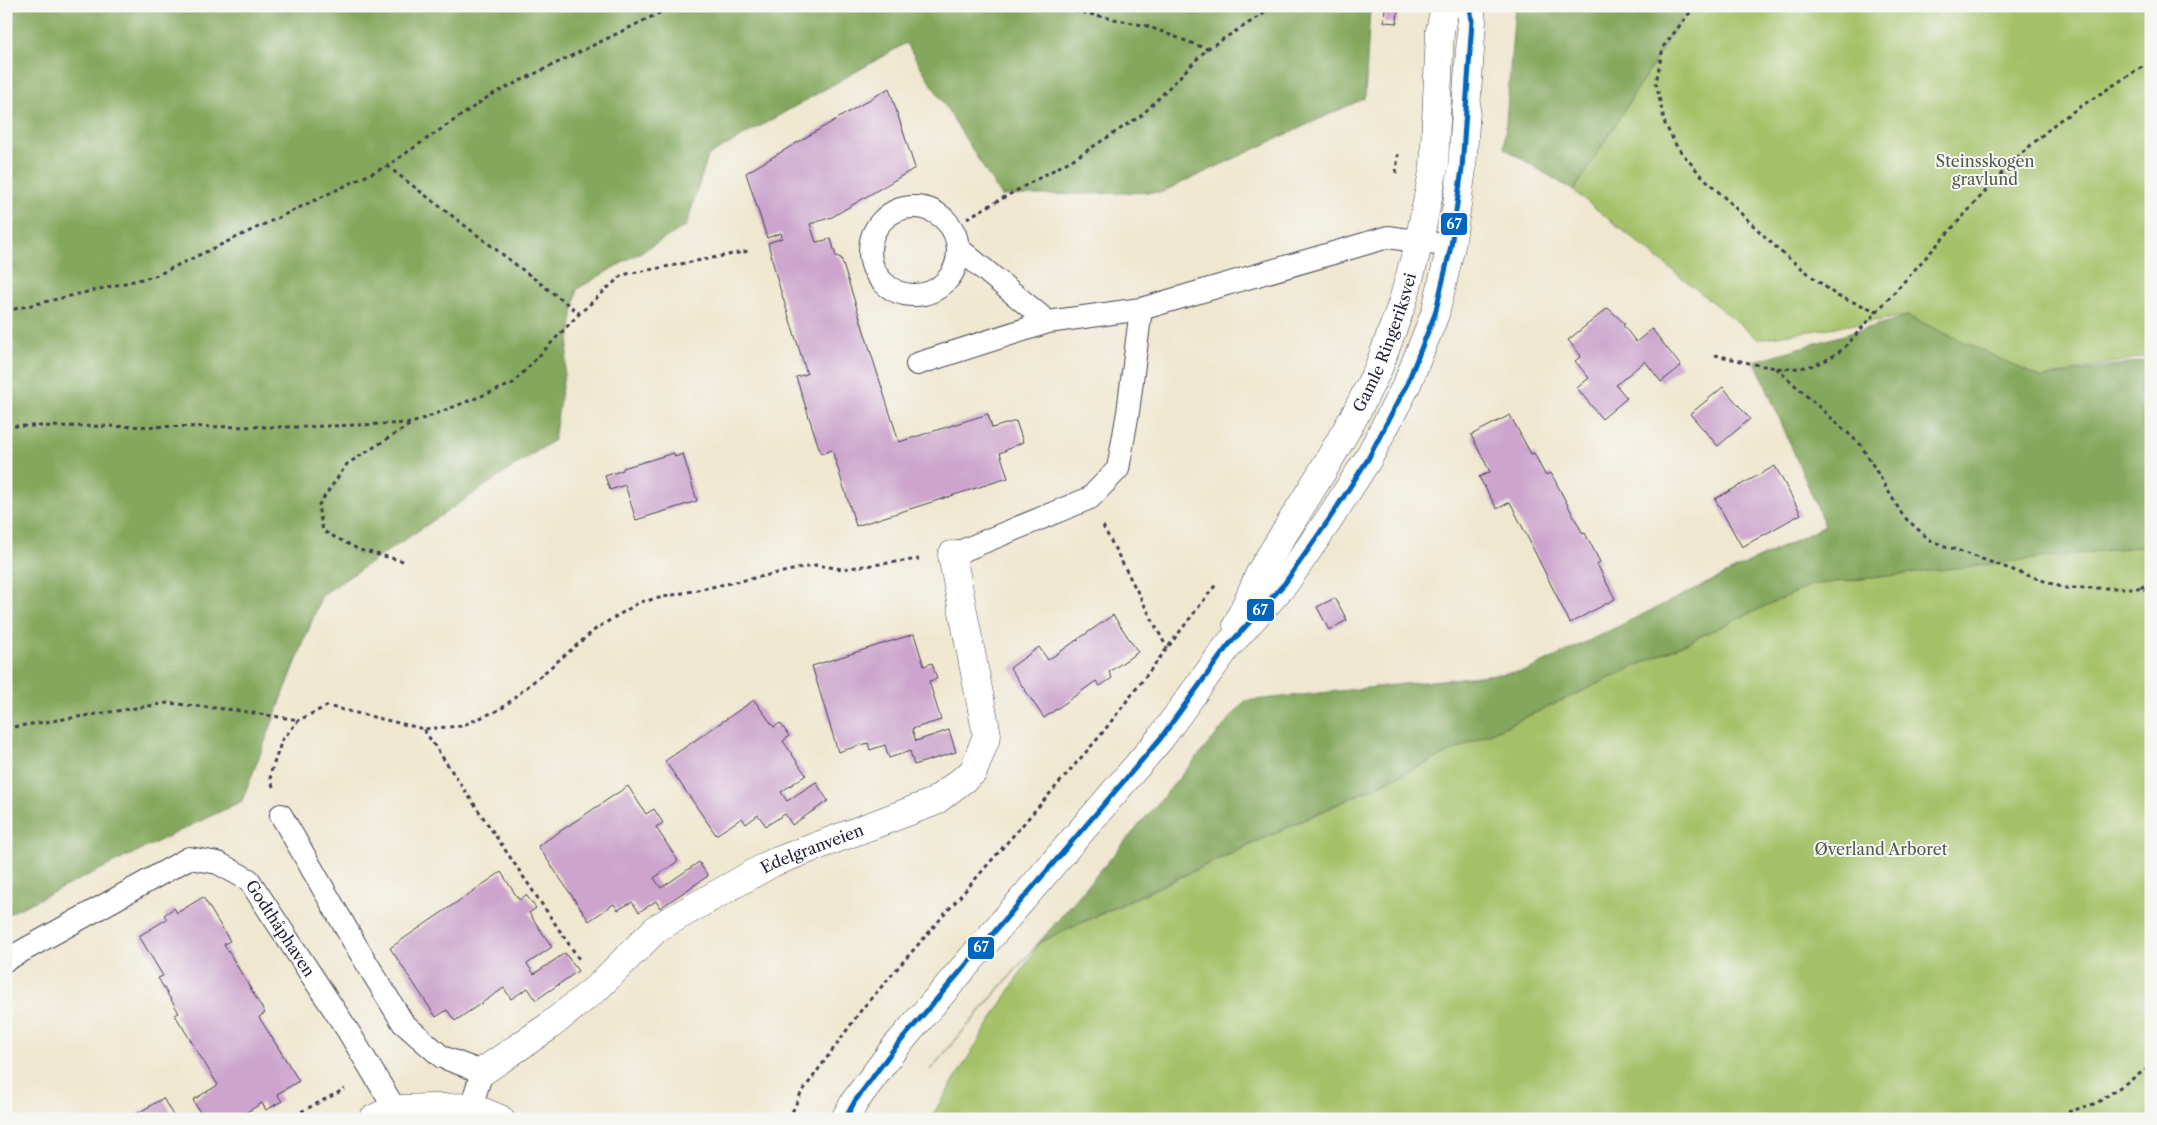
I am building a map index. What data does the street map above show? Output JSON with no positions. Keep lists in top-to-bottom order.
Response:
{
  "streets": {
    "main road": ["Gamle Ringeriksvei", "Edelgranveien"],
    "lane": ["Godthåphaven"]
  },
  "parks": ["Steinsskogen gravlund", "Øverland Arboret"],
  "lines": ["transit line 67"]
}
